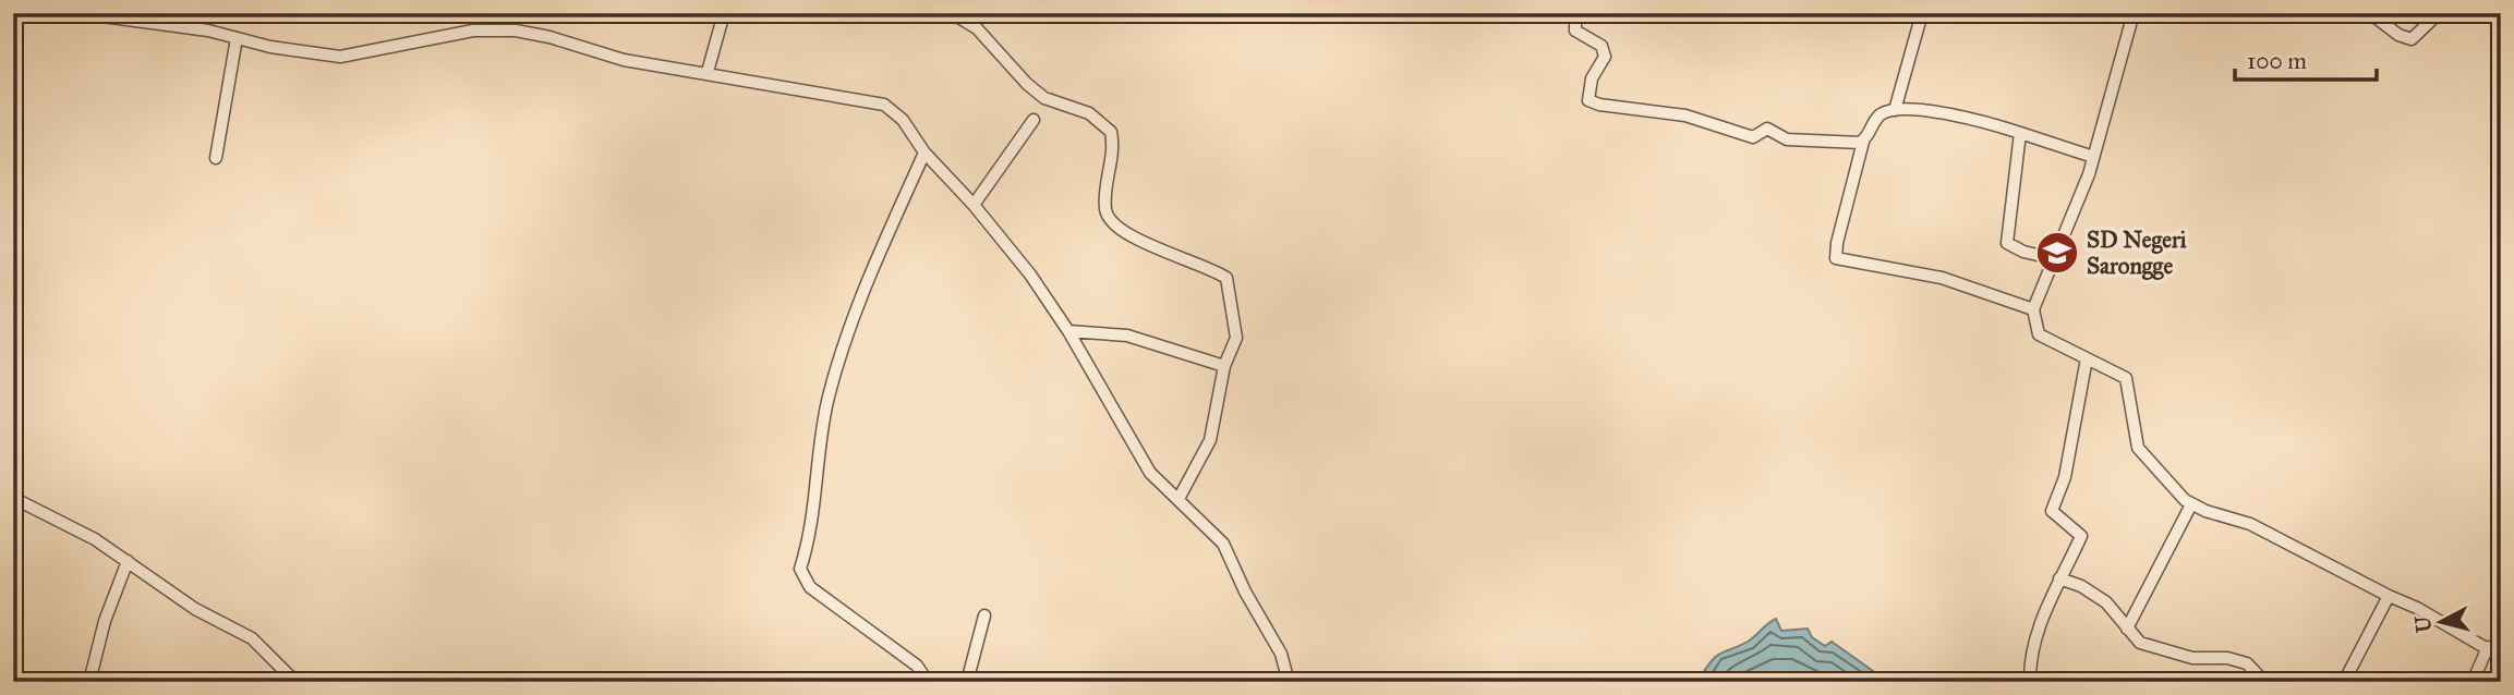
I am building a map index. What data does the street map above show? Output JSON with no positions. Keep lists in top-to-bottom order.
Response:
{
  "places": {
    "school or university": ["SD Negeri Sarongge"]
  },
  "scale_bar": "100 m",
  "north": "left"
}
